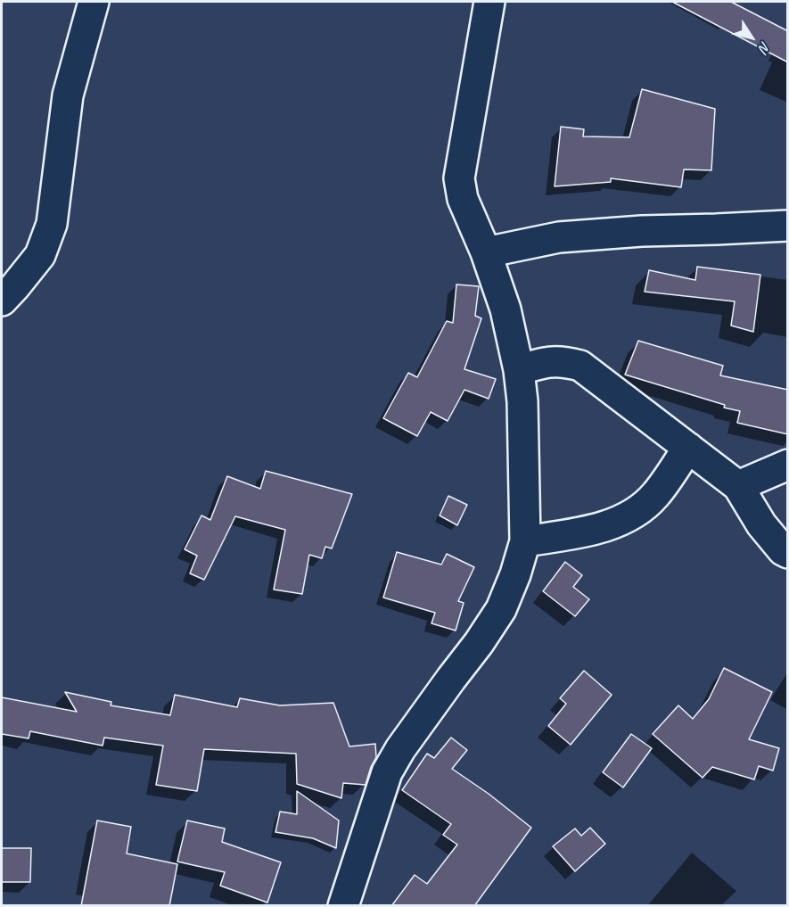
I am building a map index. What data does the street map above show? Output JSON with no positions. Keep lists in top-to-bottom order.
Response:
{
  "north": "bottom right"
}
